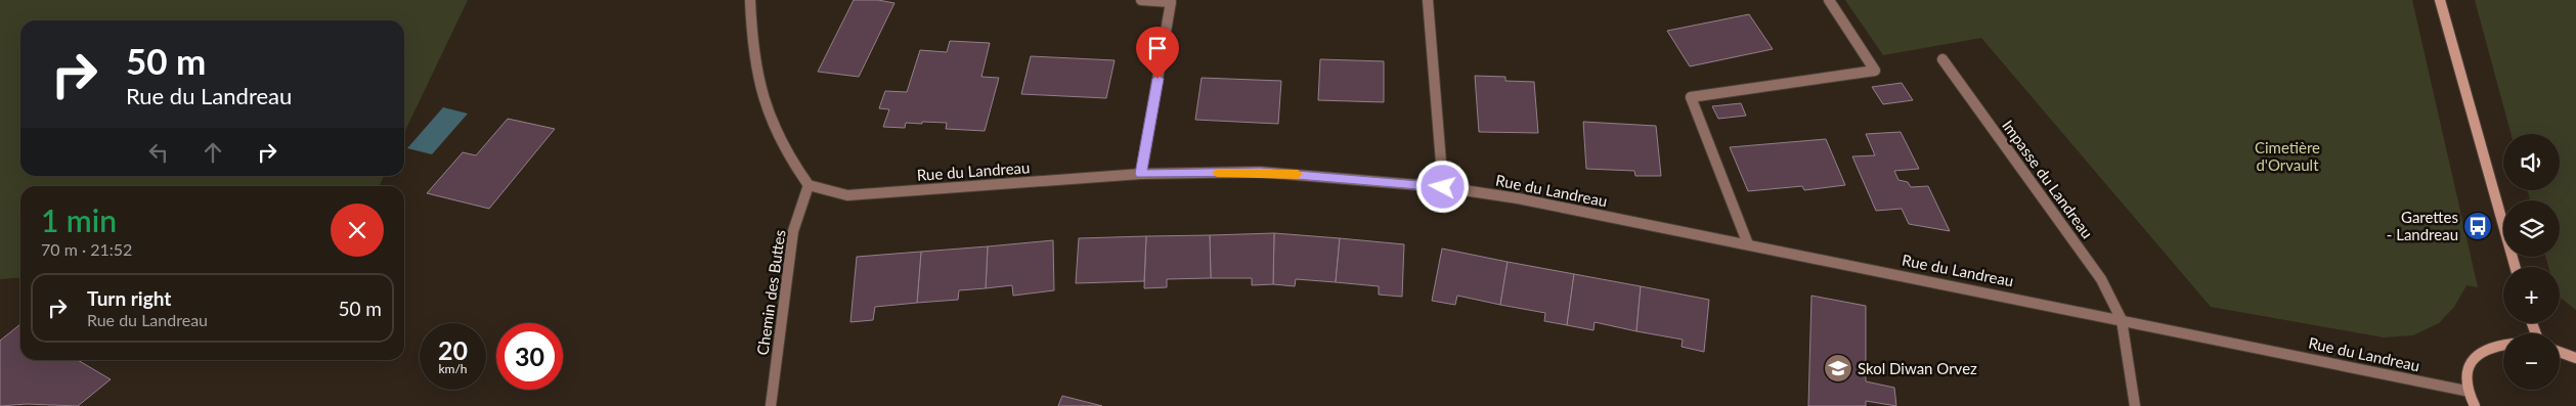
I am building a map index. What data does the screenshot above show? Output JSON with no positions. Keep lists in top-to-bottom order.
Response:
{
  "streets": {
    "street": ["Rue du Landreau", "Impasse du Landreau", "Chemin des Buttes"]
  },
  "crossings": [
    ["Rue du Landreau", "Impasse du Landreau"],
    ["Rue du Landreau", "Chemin des Buttes"]
  ],
  "parks": ["Cimetière d'Orvault"],
  "places": {
    "bus stop": ["Garettes - Landreau"],
    "school or university": ["Skol Diwan Orvez"]
  },
  "page": {
    "turn": ["50 m", "Rue du Landreau"],
    "map_buttons": ["+", "−"],
    "heading": ["1 min", "70 m · 21:52"],
    "list": [
      {
        "name": "Turn right",
        "note": "Rue du Landreau",
        "value": "50 m"
      }
    ],
    "speed": "20 km/h",
    "limit": "30"
  }
}
